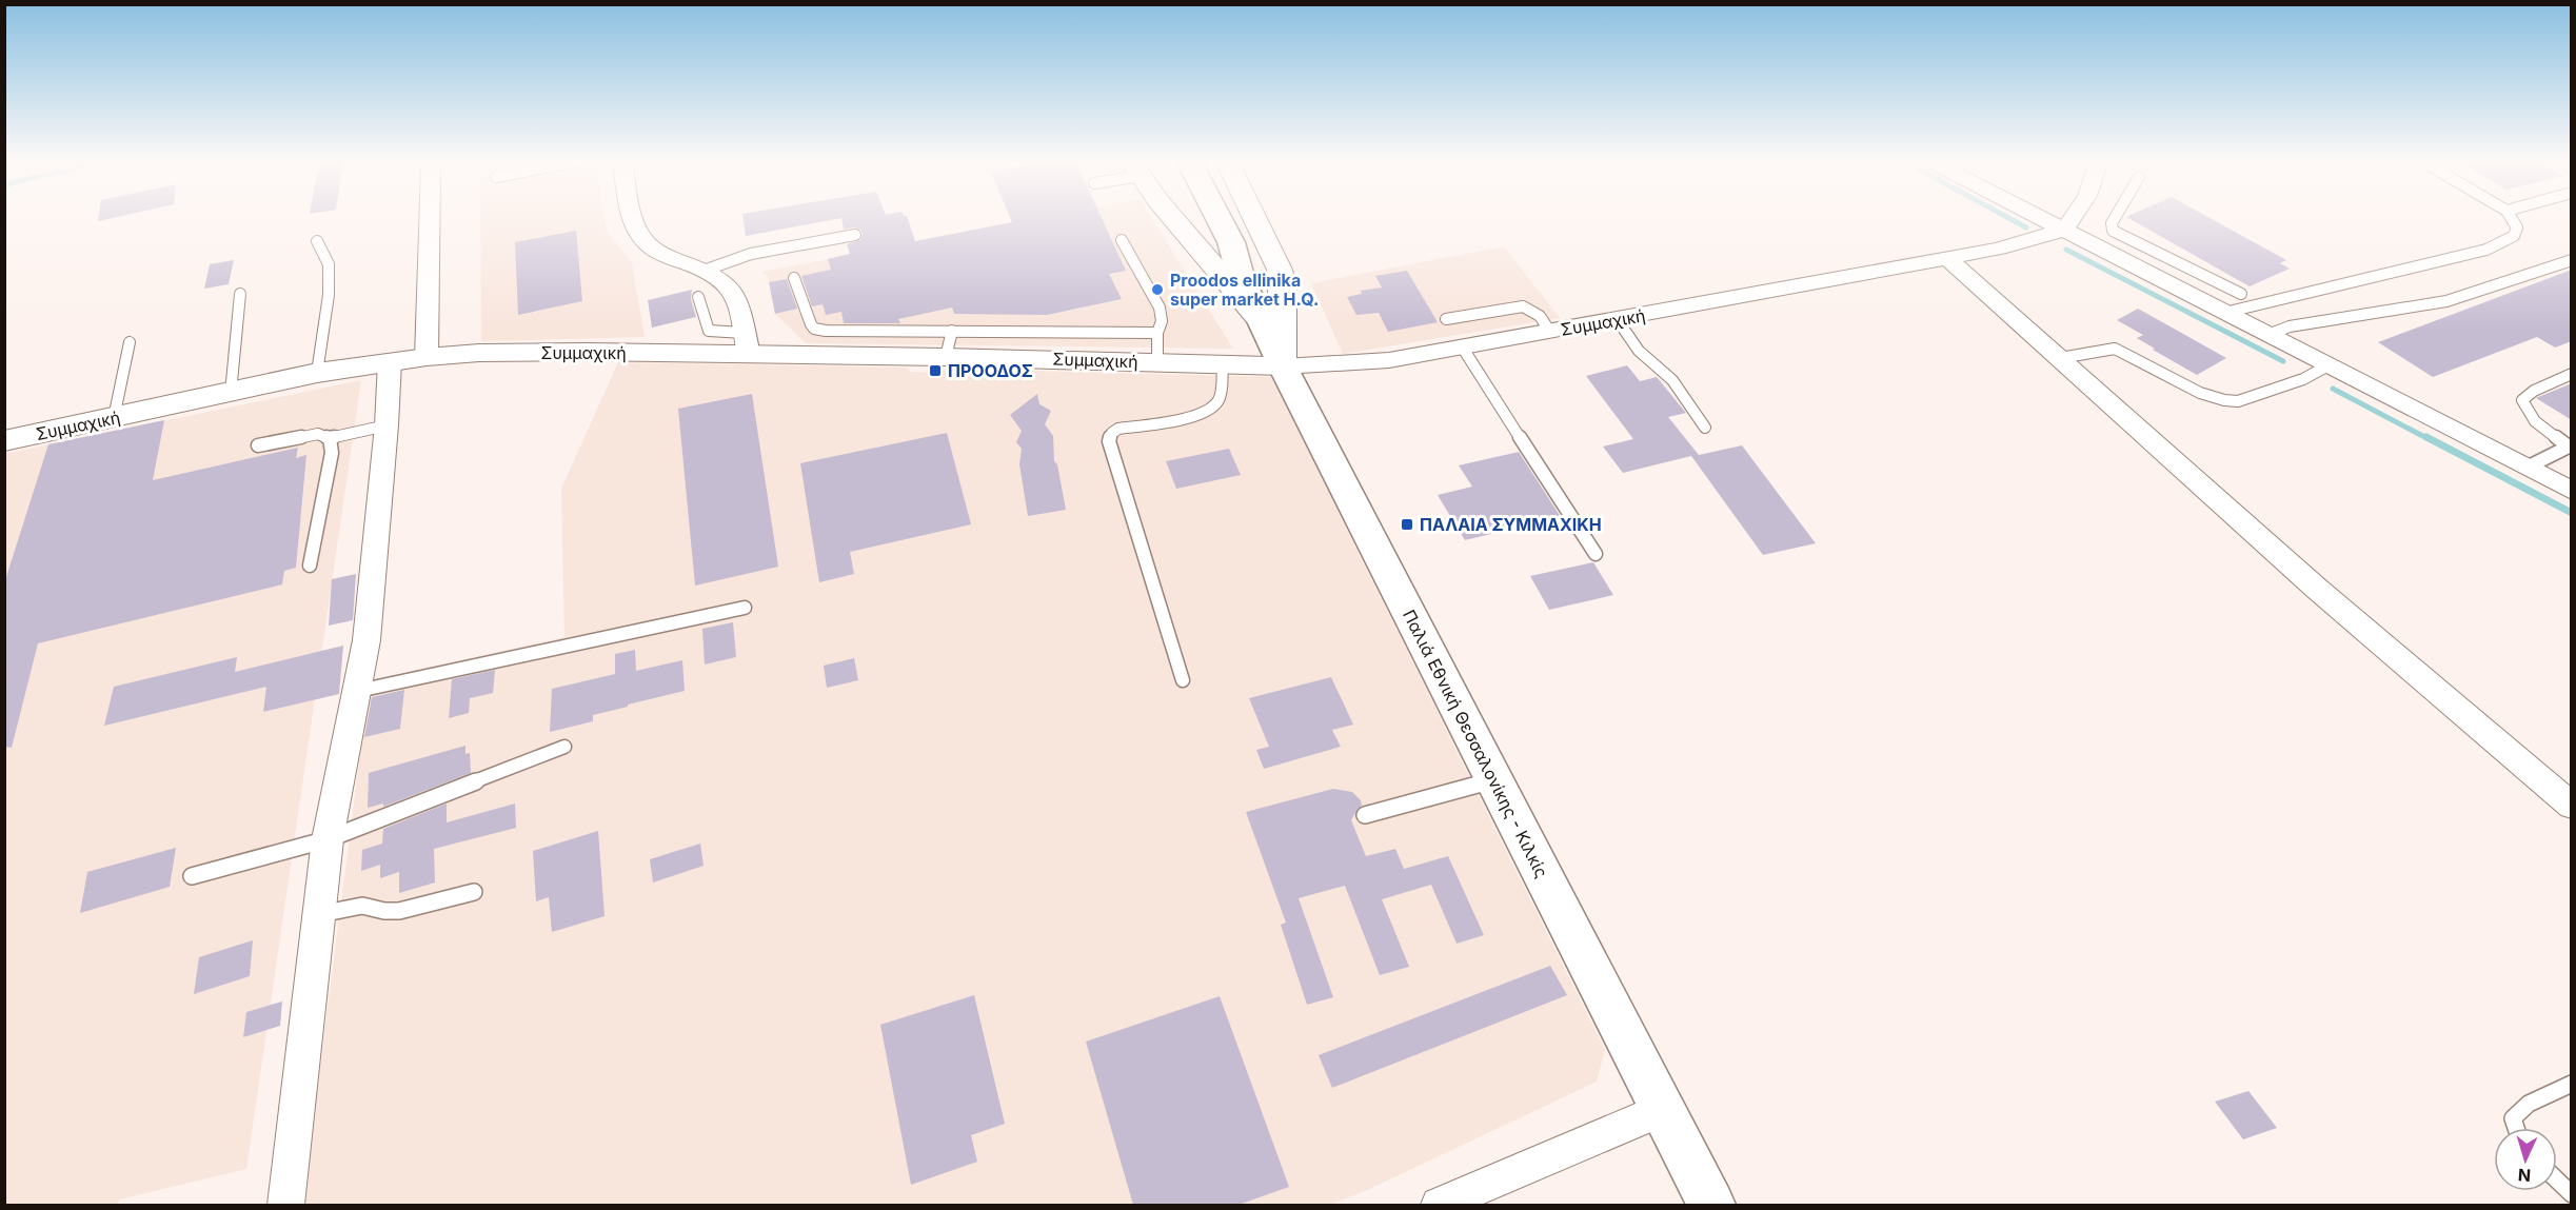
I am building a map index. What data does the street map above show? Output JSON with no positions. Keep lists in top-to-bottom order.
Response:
{
  "streets": {
    "main road": ["Παλιά Εθνική Θεσσαλονίκης - Κιλκίς"],
    "street": ["Συμμαχική"]
  },
  "crossings": [
    ["Συμμαχική", "Παλιά Εθνική Θεσσαλονίκης - Κιλκίς"]
  ],
  "places": {
    "other": ["Proodos ellinika super market H.Q."],
    "transit": ["ΠΡΟΟΔΟΣ", "ΠΑΛΑΙΑ ΣΥΜΜΑΧΙΚΗ"]
  },
  "north": "bottom"
}
